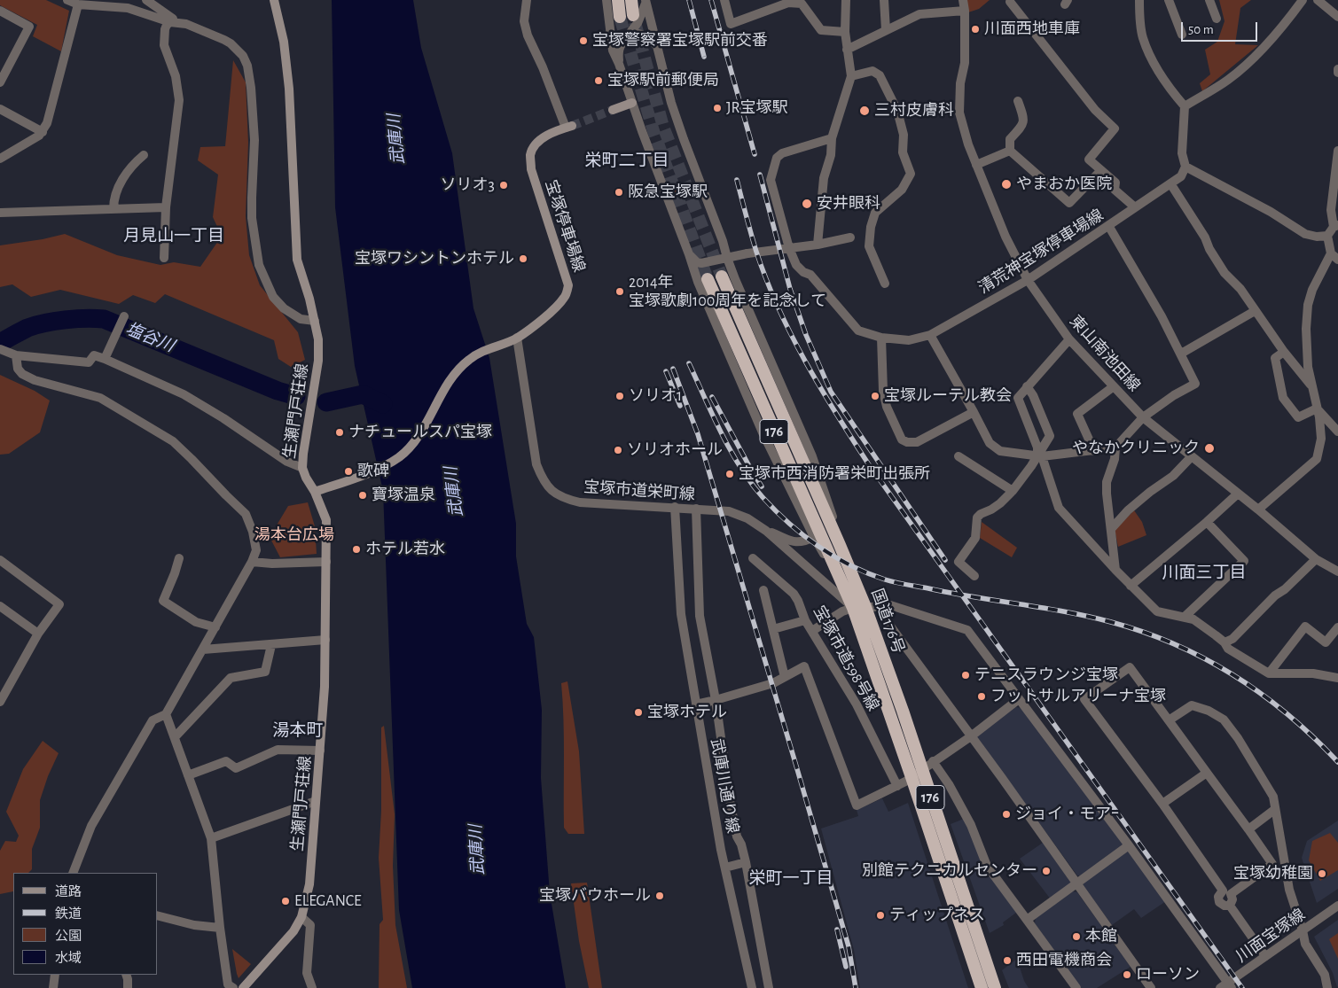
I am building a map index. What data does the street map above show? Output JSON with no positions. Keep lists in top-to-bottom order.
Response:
{
  "streets": {
    "highway": ["176", "国道176号"],
    "main road": ["宝塚停車場線", "生瀬門戸荘線"],
    "street": [
      "清荒神宝塚停車場線",
      "東山南池田線",
      "宝塚市道栄町線",
      "宝塚市道598号線",
      "武庫川通り線",
      "川面宝塚線"
    ]
  },
  "crossings": [
    ["宝塚停車場線", "生瀬門戸荘線"],
    ["宝塚停車場線", "宝塚市道栄町線"],
    ["清荒神宝塚停車場線", "東山南池田線"],
    ["宝塚市道栄町線", "国道176号"],
    ["宝塚市道栄町線", "武庫川通り線"]
  ],
  "districts": [
    "栄町二丁目",
    "月見山一丁目",
    "川面三丁目",
    "湯本町",
    "栄町一丁目"
  ],
  "water": ["武庫川", "塩谷川"],
  "parks": ["湯本台広場"],
  "places": [
    "川面西地車庫",
    "宝塚警察署宝塚駅前交番",
    "宝塚駅前郵便局",
    "JR宝塚駅",
    "三村皮膚科",
    "やまおか医院",
    "ソリオ3",
    "阪急宝塚駅",
    "安井眼科",
    "宝塚ワシントンホテル",
    "2014年 宝塚歌劇100周年を記念して",
    "ソリオ1",
    "宝塚ルーテル教会",
    "ナチュールスパ宝塚",
    "やなかクリニック",
    "ソリオホール",
    "歌碑",
    "宝塚市西消防署栄町出張所",
    "寶塚温泉",
    "ホテル若水",
    "テニスラウンジ宝塚",
    "フットサルアリーナ宝塚",
    "宝塚ホテル",
    "ジョイ・モアｰ",
    "別館テクニカルセンター",
    "宝塚幼稚園",
    "宝塚バウホール",
    "ELEGANCE",
    "ティップネス",
    "本館",
    "西田電機商会",
    "ローソン"
  ],
  "legend": [
    "道路",
    "鉄道",
    "公園",
    "水域"
  ],
  "scale_bar": "50 m"
}
